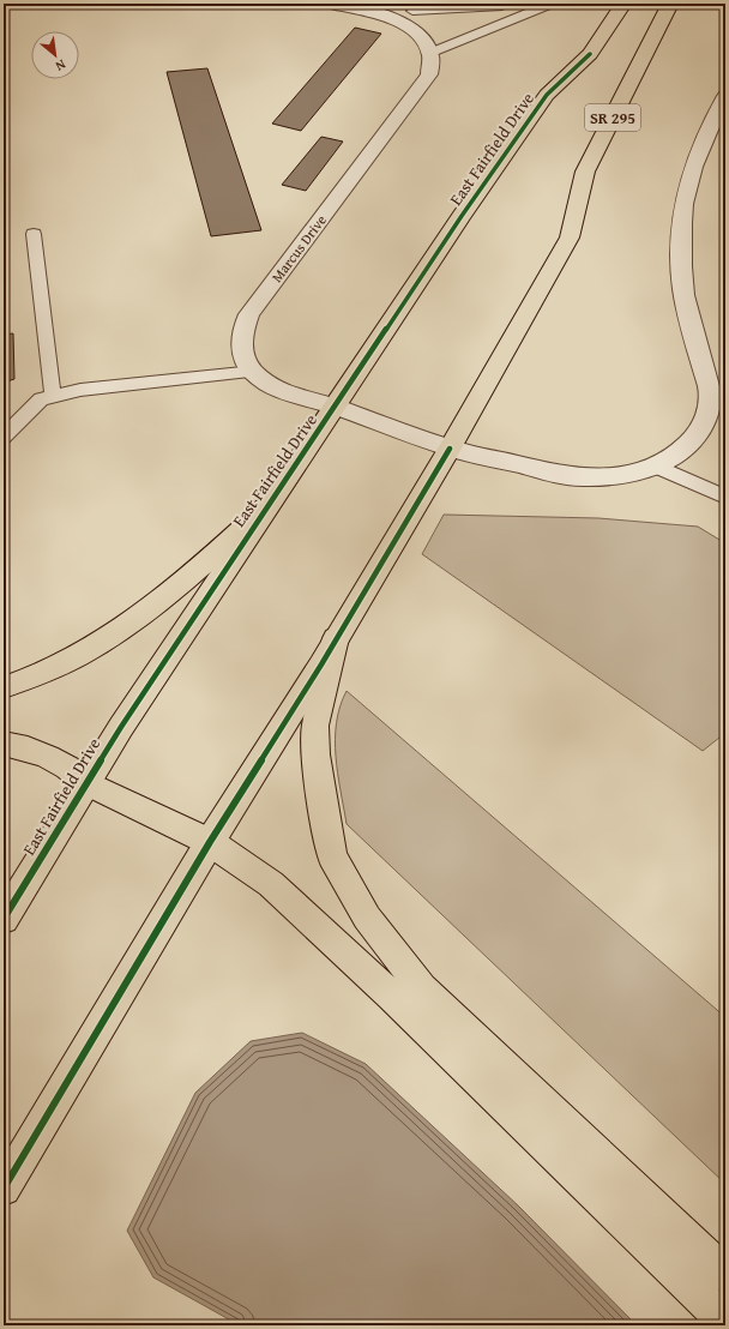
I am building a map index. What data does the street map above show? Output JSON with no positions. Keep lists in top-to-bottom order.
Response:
{
  "streets": {
    "main road": ["SR 295", "East Fairfield Drive"],
    "street": ["Marcus Drive"]
  },
  "crossings": [
    ["SR 295", "Marcus Drive"],
    ["East Fairfield Drive", "Marcus Drive"]
  ],
  "north": "bottom right"
}
